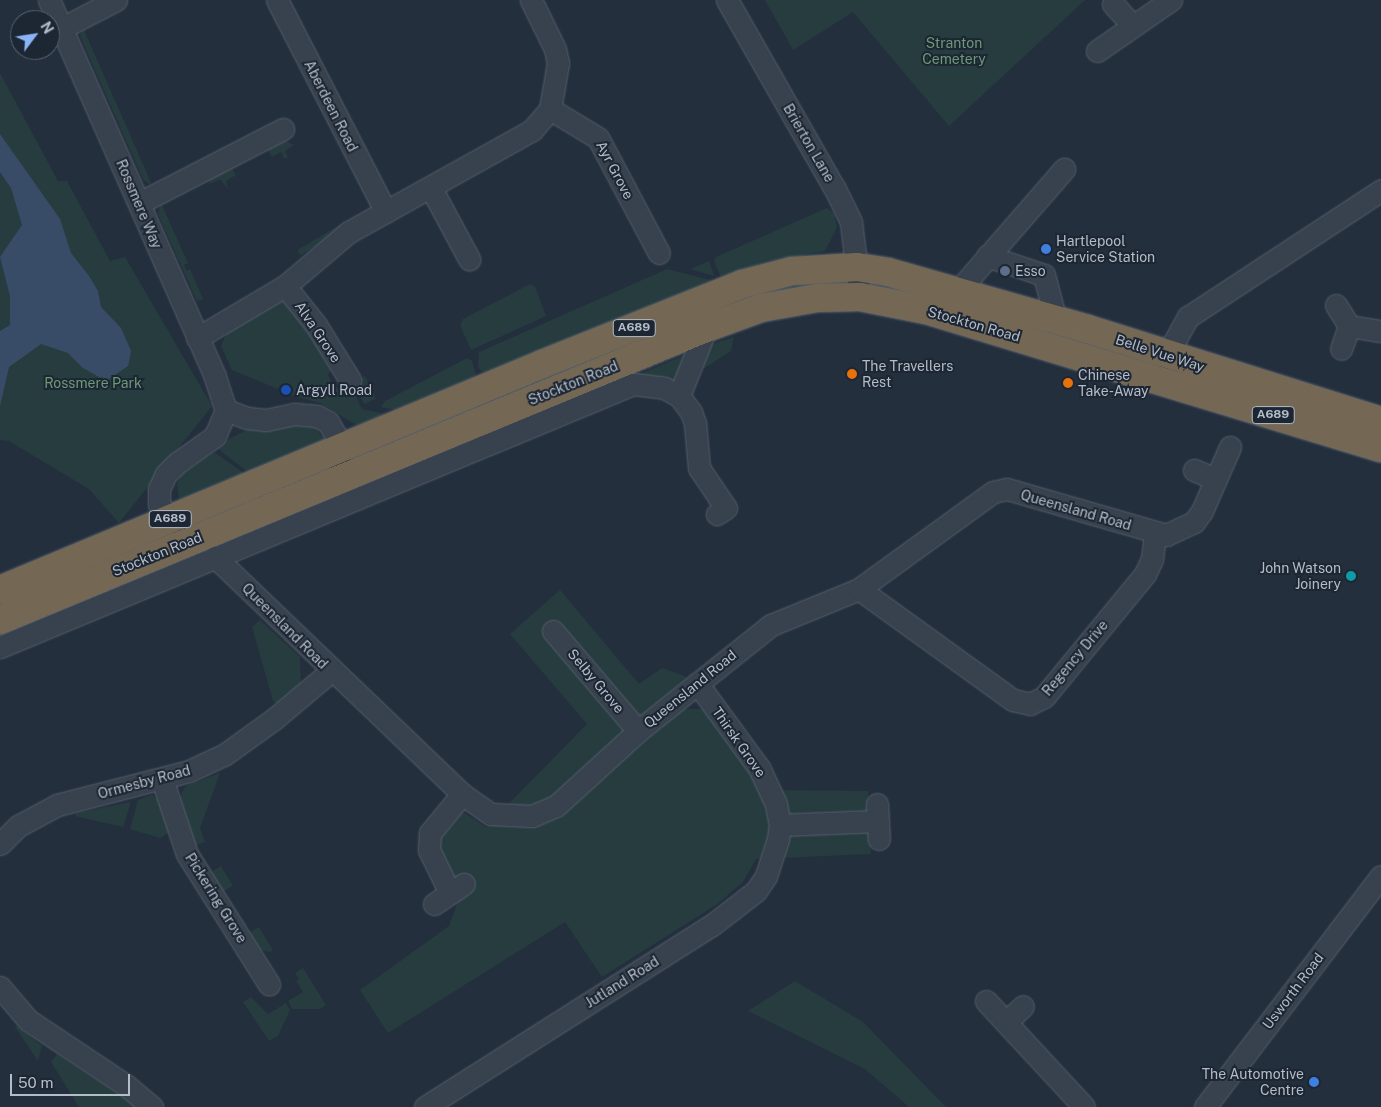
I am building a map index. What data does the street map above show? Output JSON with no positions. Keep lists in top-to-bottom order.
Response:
{
  "streets": {
    "highway": ["Stockton Road", "A689", "Belle Vue Way"],
    "street": [
      "Aberdeen Road",
      "Brierton Lane",
      "Ayr Grove",
      "Rossmere Way",
      "Alva Grove",
      "Queensland Road",
      "Regency Drive",
      "Selby Grove",
      "Thirsk Grove",
      "Ormesby Road",
      "Pickering Grove",
      "Jutland Road",
      "Usworth Road"
    ]
  },
  "crossings": [
    ["Brierton Lane", "Stockton Road"],
    ["Stockton Road", "Belle Vue Way"],
    ["Stockton Road", "Queensland Road"],
    ["Queensland Road", "Regency Drive"],
    ["Queensland Road", "Selby Grove"],
    ["Queensland Road", "Thirsk Grove"],
    ["Queensland Road", "Ormesby Road"],
    ["Thirsk Grove", "Jutland Road"],
    ["Ormesby Road", "Pickering Grove"]
  ],
  "parks": ["Stranton Cemetery", "Rossmere Park"],
  "places": [
    "Hartlepool Service Station",
    "Esso",
    "The Travellers Rest",
    "Chinese Take-Away",
    "Argyll Road",
    "John Watson Joinery",
    "The Automotive Centre"
  ],
  "scale_bar": "50 m",
  "north": "top right"
}
